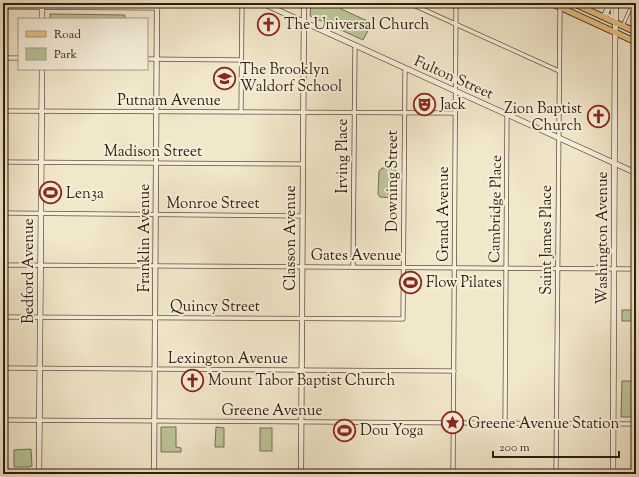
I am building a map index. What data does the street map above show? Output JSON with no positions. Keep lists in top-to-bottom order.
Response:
{
  "streets": {
    "main road": ["Fulton Street", "Washington Avenue", "Bedford Avenue"],
    "street": [
      "Putnam Avenue",
      "Madison Street",
      "Irving Place",
      "Downing Street",
      "Monroe Street",
      "Cambridge Place",
      "Grand Avenue",
      "Franklin Avenue",
      "Classon Avenue",
      "Saint James Place",
      "Gates Avenue",
      "Quincy Street",
      "Lexington Avenue",
      "Greene Avenue"
    ]
  },
  "crossings": [
    ["Fulton Street", "Irving Place"],
    ["Fulton Street", "Downing Street"],
    ["Fulton Street", "Cambridge Place"],
    ["Fulton Street", "Grand Avenue"],
    ["Fulton Street", "Classon Avenue"],
    ["Fulton Street", "Washington Avenue"],
    ["Fulton Street", "Saint James Place"],
    ["Putnam Avenue", "Irving Place"],
    ["Putnam Avenue", "Downing Street"],
    ["Putnam Avenue", "Grand Avenue"],
    ["Putnam Avenue", "Franklin Avenue"],
    ["Putnam Avenue", "Classon Avenue"],
    ["Putnam Avenue", "Bedford Avenue"],
    ["Madison Street", "Franklin Avenue"],
    ["Madison Street", "Classon Avenue"],
    ["Madison Street", "Bedford Avenue"],
    ["Irving Place", "Gates Avenue"],
    ["Downing Street", "Gates Avenue"],
    ["Downing Street", "Quincy Street"],
    ["Monroe Street", "Franklin Avenue"],
    ["Monroe Street", "Classon Avenue"],
    ["Monroe Street", "Bedford Avenue"],
    ["Cambridge Place", "Gates Avenue"],
    ["Cambridge Place", "Greene Avenue"],
    ["Grand Avenue", "Gates Avenue"],
    ["Grand Avenue", "Lexington Avenue"],
    ["Grand Avenue", "Greene Avenue"],
    ["Franklin Avenue", "Gates Avenue"],
    ["Franklin Avenue", "Quincy Street"],
    ["Franklin Avenue", "Lexington Avenue"],
    ["Franklin Avenue", "Greene Avenue"],
    ["Classon Avenue", "Gates Avenue"],
    ["Classon Avenue", "Quincy Street"],
    ["Classon Avenue", "Lexington Avenue"],
    ["Classon Avenue", "Greene Avenue"],
    ["Washington Avenue", "Gates Avenue"],
    ["Washington Avenue", "Greene Avenue"],
    ["Saint James Place", "Gates Avenue"],
    ["Saint James Place", "Greene Avenue"],
    ["Gates Avenue", "Bedford Avenue"],
    ["Bedford Avenue", "Quincy Street"],
    ["Bedford Avenue", "Lexington Avenue"],
    ["Bedford Avenue", "Greene Avenue"]
  ],
  "places": {
    "church": ["The Universal Church", "Zion Baptist Church", "Mount Tabor Baptist Church"],
    "school or university": ["The Brooklyn Waldorf School"],
    "theatre": ["Jack"],
    "sports": ["Len3a", "Flow Pilates", "Dou Yoga"],
    "place": ["Greene Avenue Station"]
  },
  "legend": ["Road", "Park"],
  "scale_bar": "200 m"
}
